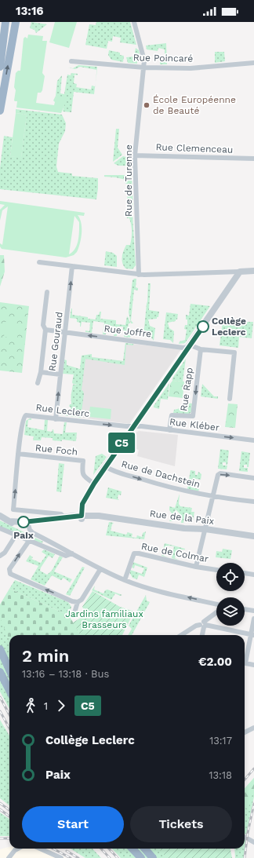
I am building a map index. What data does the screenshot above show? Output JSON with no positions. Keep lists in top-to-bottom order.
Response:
{
  "streets": {
    "street": [
      "Rue Poincaré",
      "Rue Clemenceau",
      "Rue de Turenne",
      "Rue Joffre",
      "Rue Gouraud",
      "Rue Rapp",
      "Rue Leclerc",
      "Rue Kléber",
      "Rue Foch",
      "Rue de Dachstein",
      "Rue de la Paix",
      "Rue de Colmar"
    ]
  },
  "crossings": [
    ["Rue Poincaré", "Rue de Turenne"],
    ["Rue Clemenceau", "Rue de Turenne"],
    ["Rue Joffre", "Rue Gouraud"],
    ["Rue Gouraud", "Rue Leclerc"],
    ["Rue Rapp", "Rue Kléber"],
    ["Rue Leclerc", "Rue Kléber"],
    ["Rue Leclerc", "Rue Foch"],
    ["Rue Leclerc", "Rue de la Paix"]
  ],
  "one_way": [
    "Rue Joffre",
    "Rue Rapp",
    "Rue Kléber",
    "Rue de Dachstein"
  ],
  "parks": ["Jardins familiaux Brasseurs"],
  "places": ["École Européenne de Beauté", "Collège Leclerc", "Paix"],
  "lines": ["bus line C5"],
  "page": {
    "status": "13:16",
    "on_map": "C5",
    "heading": ["2 min", "13:16 – 13:18 · Bus", "€2.00"],
    "legs": ["1", "C5"],
    "list": [
      {
        "name": "Collège Leclerc",
        "value": "13:17"
      },
      {
        "name": "Paix",
        "value": "13:18"
      }
    ],
    "buttons": ["Start", "Tickets"]
  }
}
